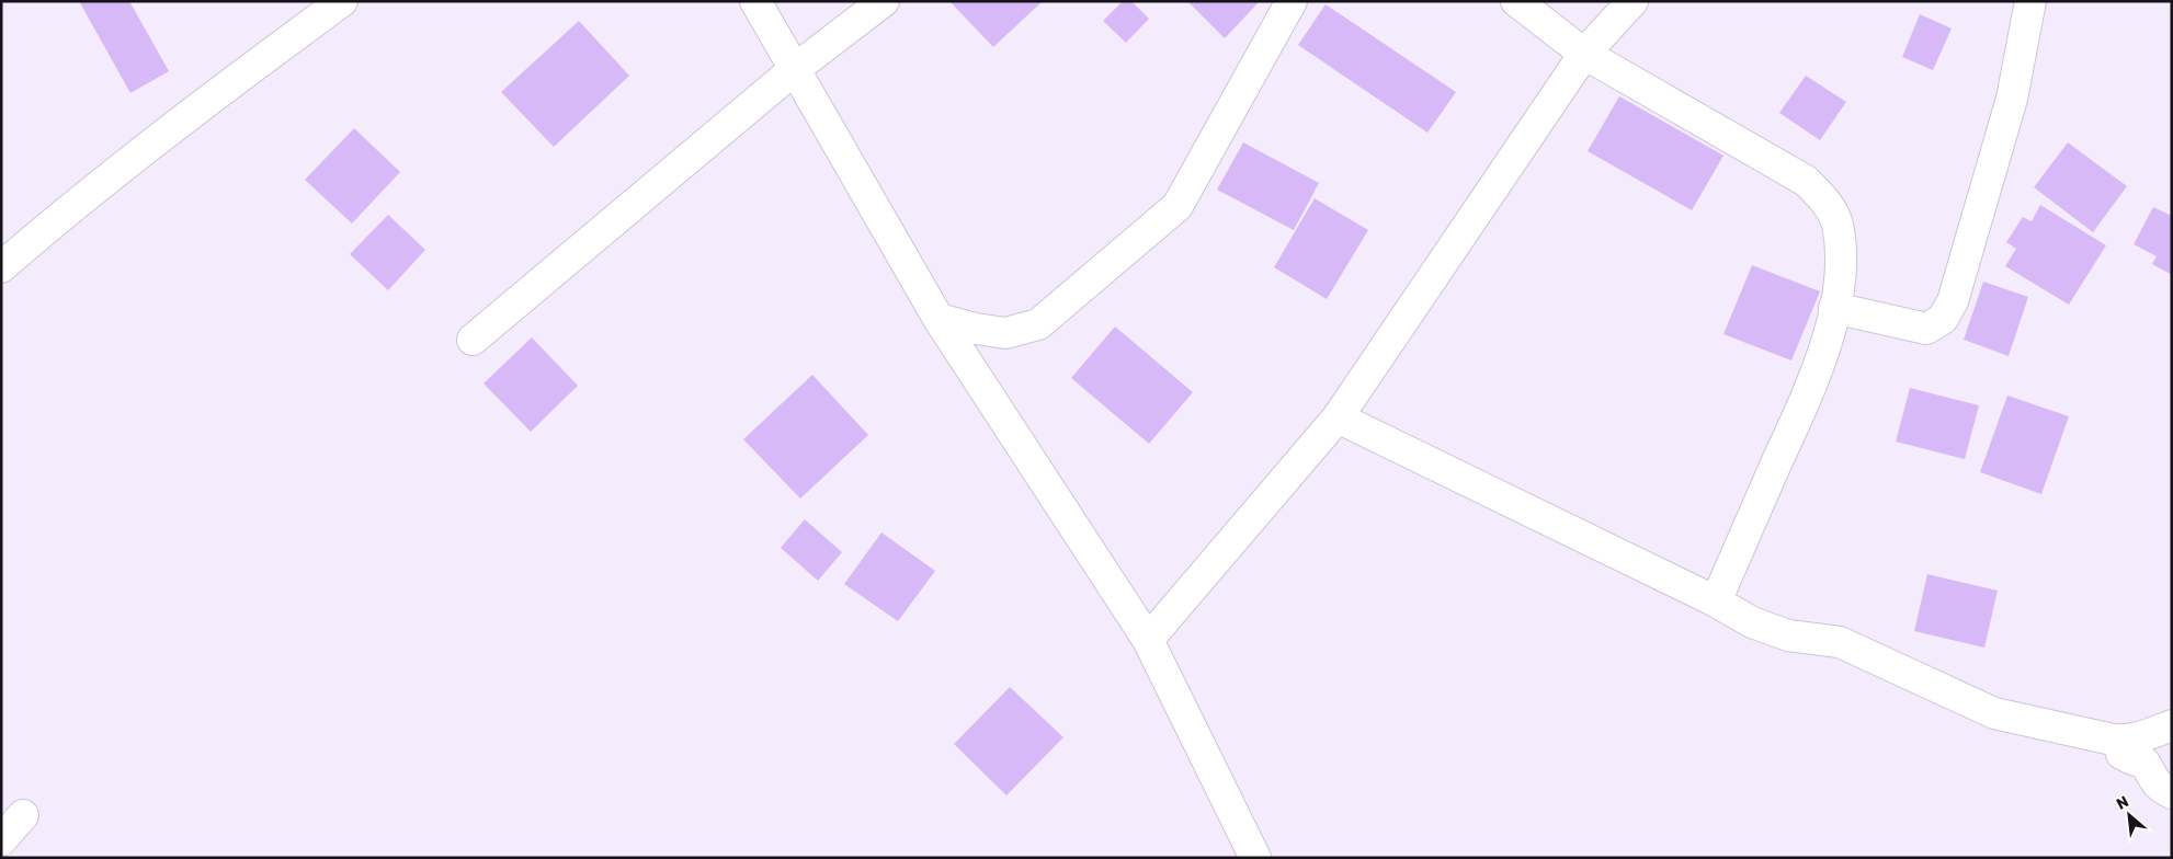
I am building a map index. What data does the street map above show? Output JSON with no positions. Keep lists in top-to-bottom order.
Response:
{
  "north": "top left"
}
